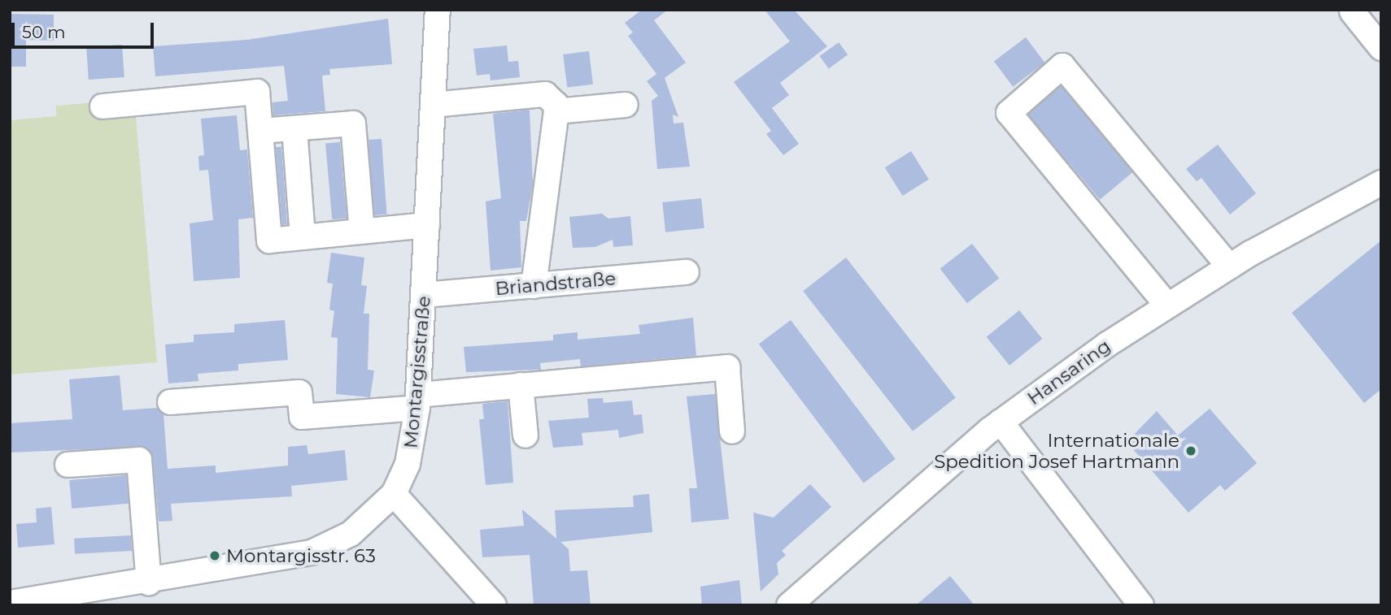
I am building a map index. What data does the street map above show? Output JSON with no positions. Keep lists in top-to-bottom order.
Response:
{
  "streets": {
    "street": ["Briandstraße", "Montargisstraße", "Hansaring"]
  },
  "crossings": [
    ["Briandstraße", "Montargisstraße"]
  ],
  "places": ["Internationale Spedition Josef Hartmann", "Montargisstr. 63"],
  "scale_bar": "50 m"
}
